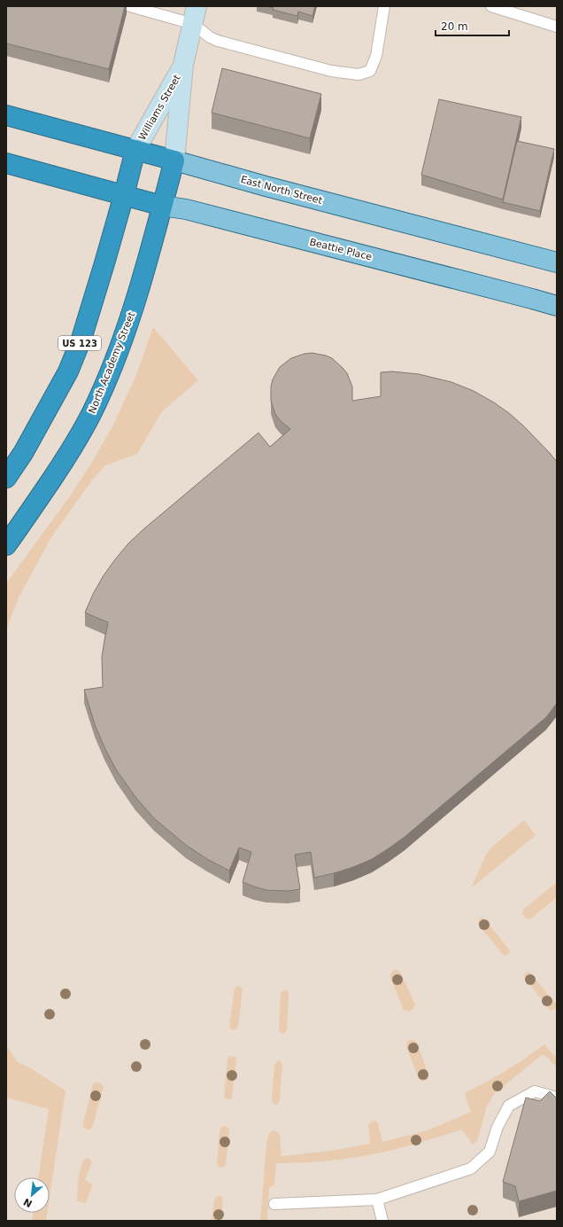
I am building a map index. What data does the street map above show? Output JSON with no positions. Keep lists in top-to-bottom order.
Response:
{
  "streets": {
    "highway": [
      "East North Street",
      "Beattie Place",
      "US 123",
      "North Academy Street"
    ],
    "street": ["Williams Street"]
  },
  "crossings": [
    ["Williams Street", "East North Street"],
    ["Williams Street", "US 123"],
    ["Williams Street", "North Academy Street"],
    ["East North Street", "US 123"],
    ["East North Street", "North Academy Street"],
    ["Beattie Place", "US 123"],
    ["Beattie Place", "North Academy Street"]
  ],
  "scale_bar": "20 m",
  "north": "bottom left"
}
